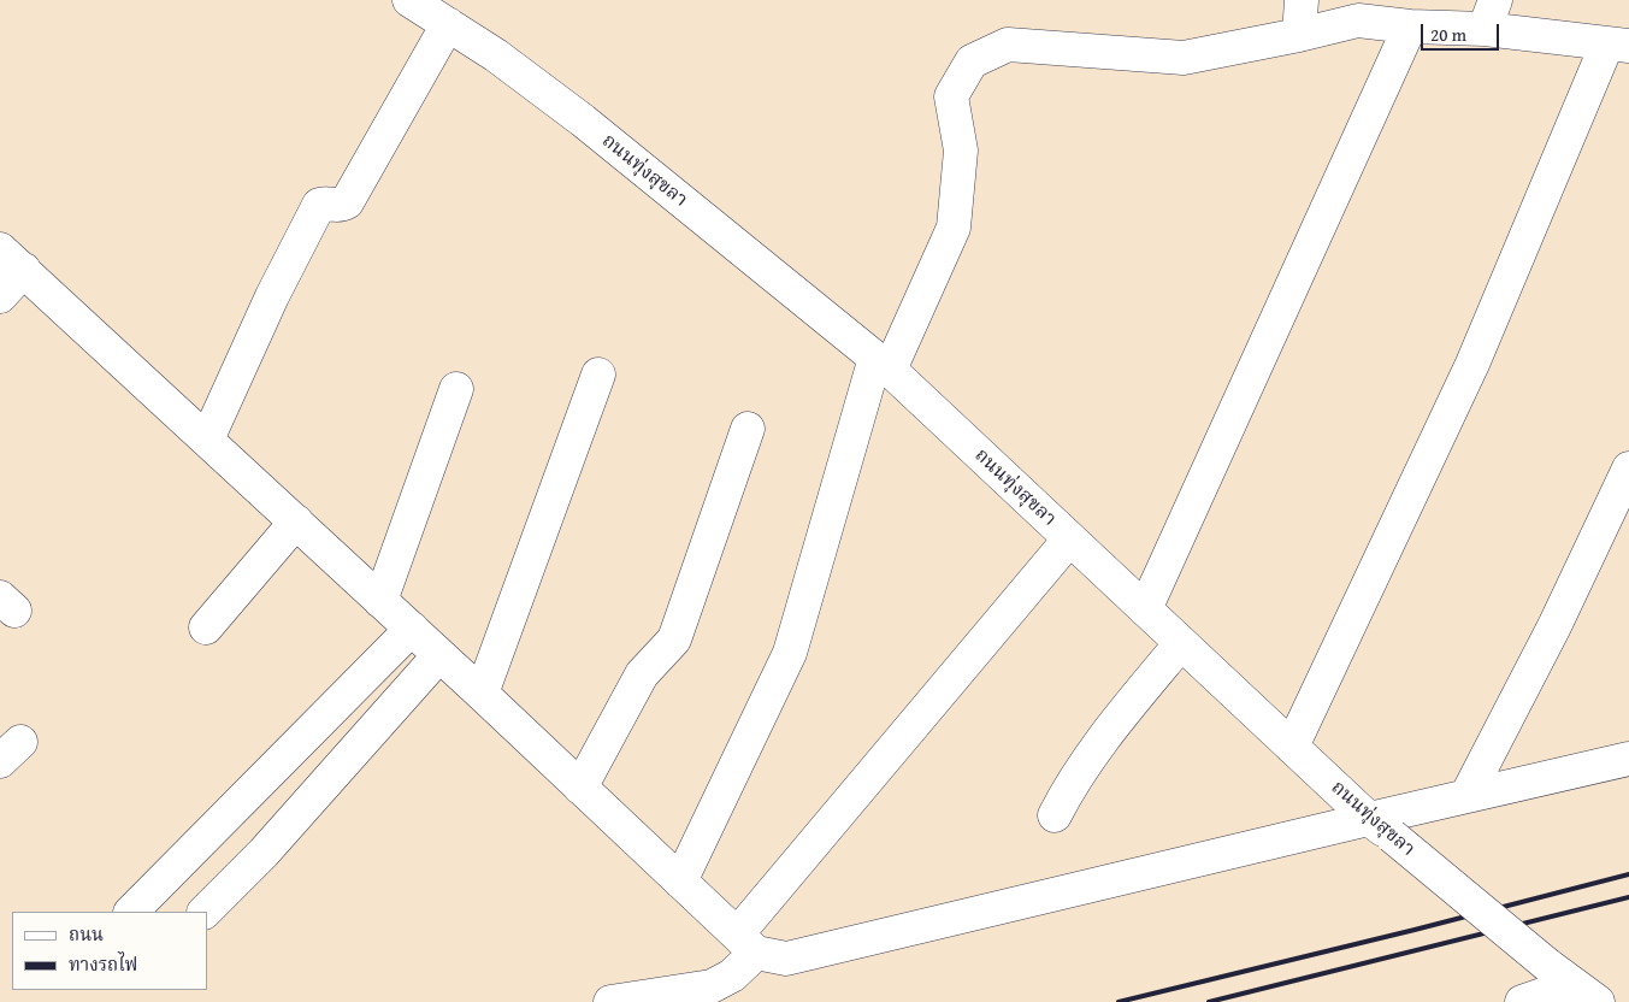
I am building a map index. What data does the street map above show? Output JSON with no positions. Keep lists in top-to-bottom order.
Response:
{
  "streets": {
    "street": ["ถนนทุ่งสุขลา"]
  },
  "legend": ["ถนน", "ทางรถไฟ"],
  "scale_bar": "20 m"
}
